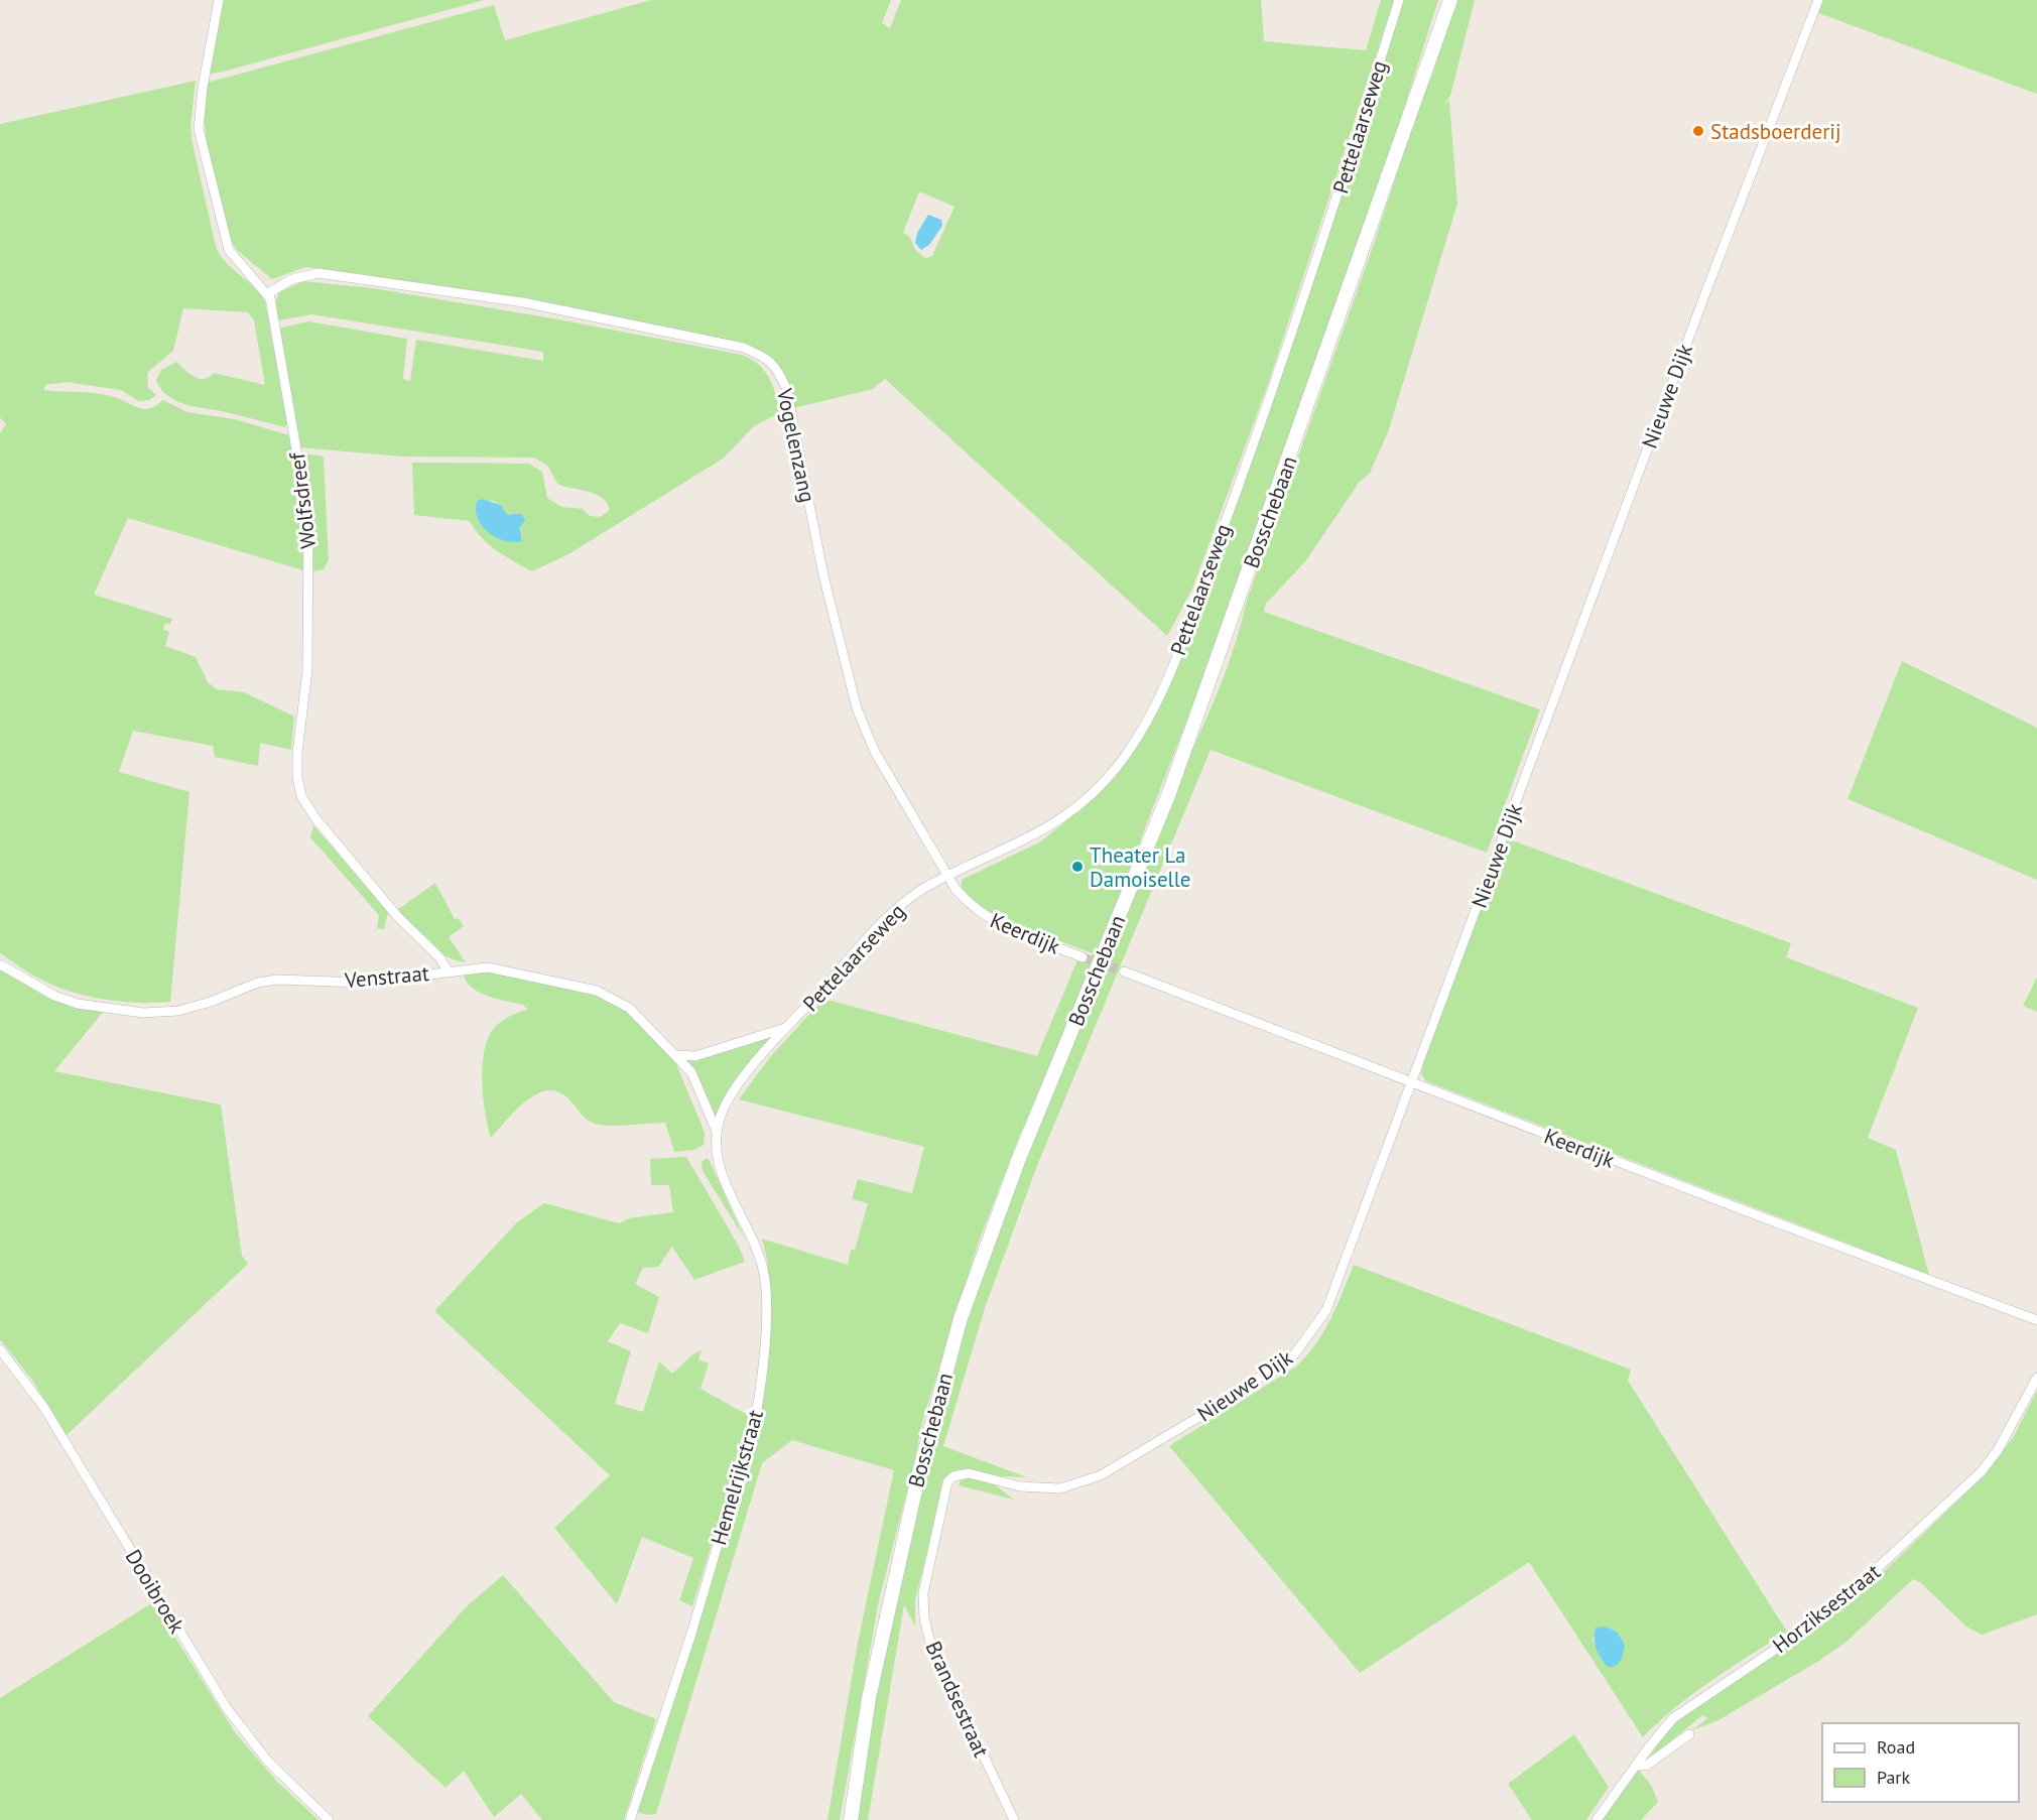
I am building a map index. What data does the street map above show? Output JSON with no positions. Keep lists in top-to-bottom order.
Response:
{
  "streets": {
    "main road": ["Bosschebaan"],
    "street": [
      "Pettelaarseweg",
      "Nieuwe Dijk",
      "Vogelenzang",
      "Wolfsdreef",
      "Keerdijk",
      "Venstraat",
      "Hemelrijkstraat",
      "Dooibroek",
      "Horziksestraat",
      "Brandsestraat"
    ]
  },
  "crossings": [
    ["Pettelaarseweg", "Vogelenzang"],
    ["Pettelaarseweg", "Keerdijk"],
    ["Pettelaarseweg", "Venstraat"],
    ["Pettelaarseweg", "Hemelrijkstraat"],
    ["Nieuwe Dijk", "Keerdijk"],
    ["Nieuwe Dijk", "Brandsestraat"],
    ["Vogelenzang", "Wolfsdreef"],
    ["Vogelenzang", "Keerdijk"],
    ["Wolfsdreef", "Venstraat"],
    ["Venstraat", "Hemelrijkstraat"]
  ],
  "places": ["Stadsboerderij", "Theater La Damoiselle"],
  "legend": ["Road", "Park"]
}
